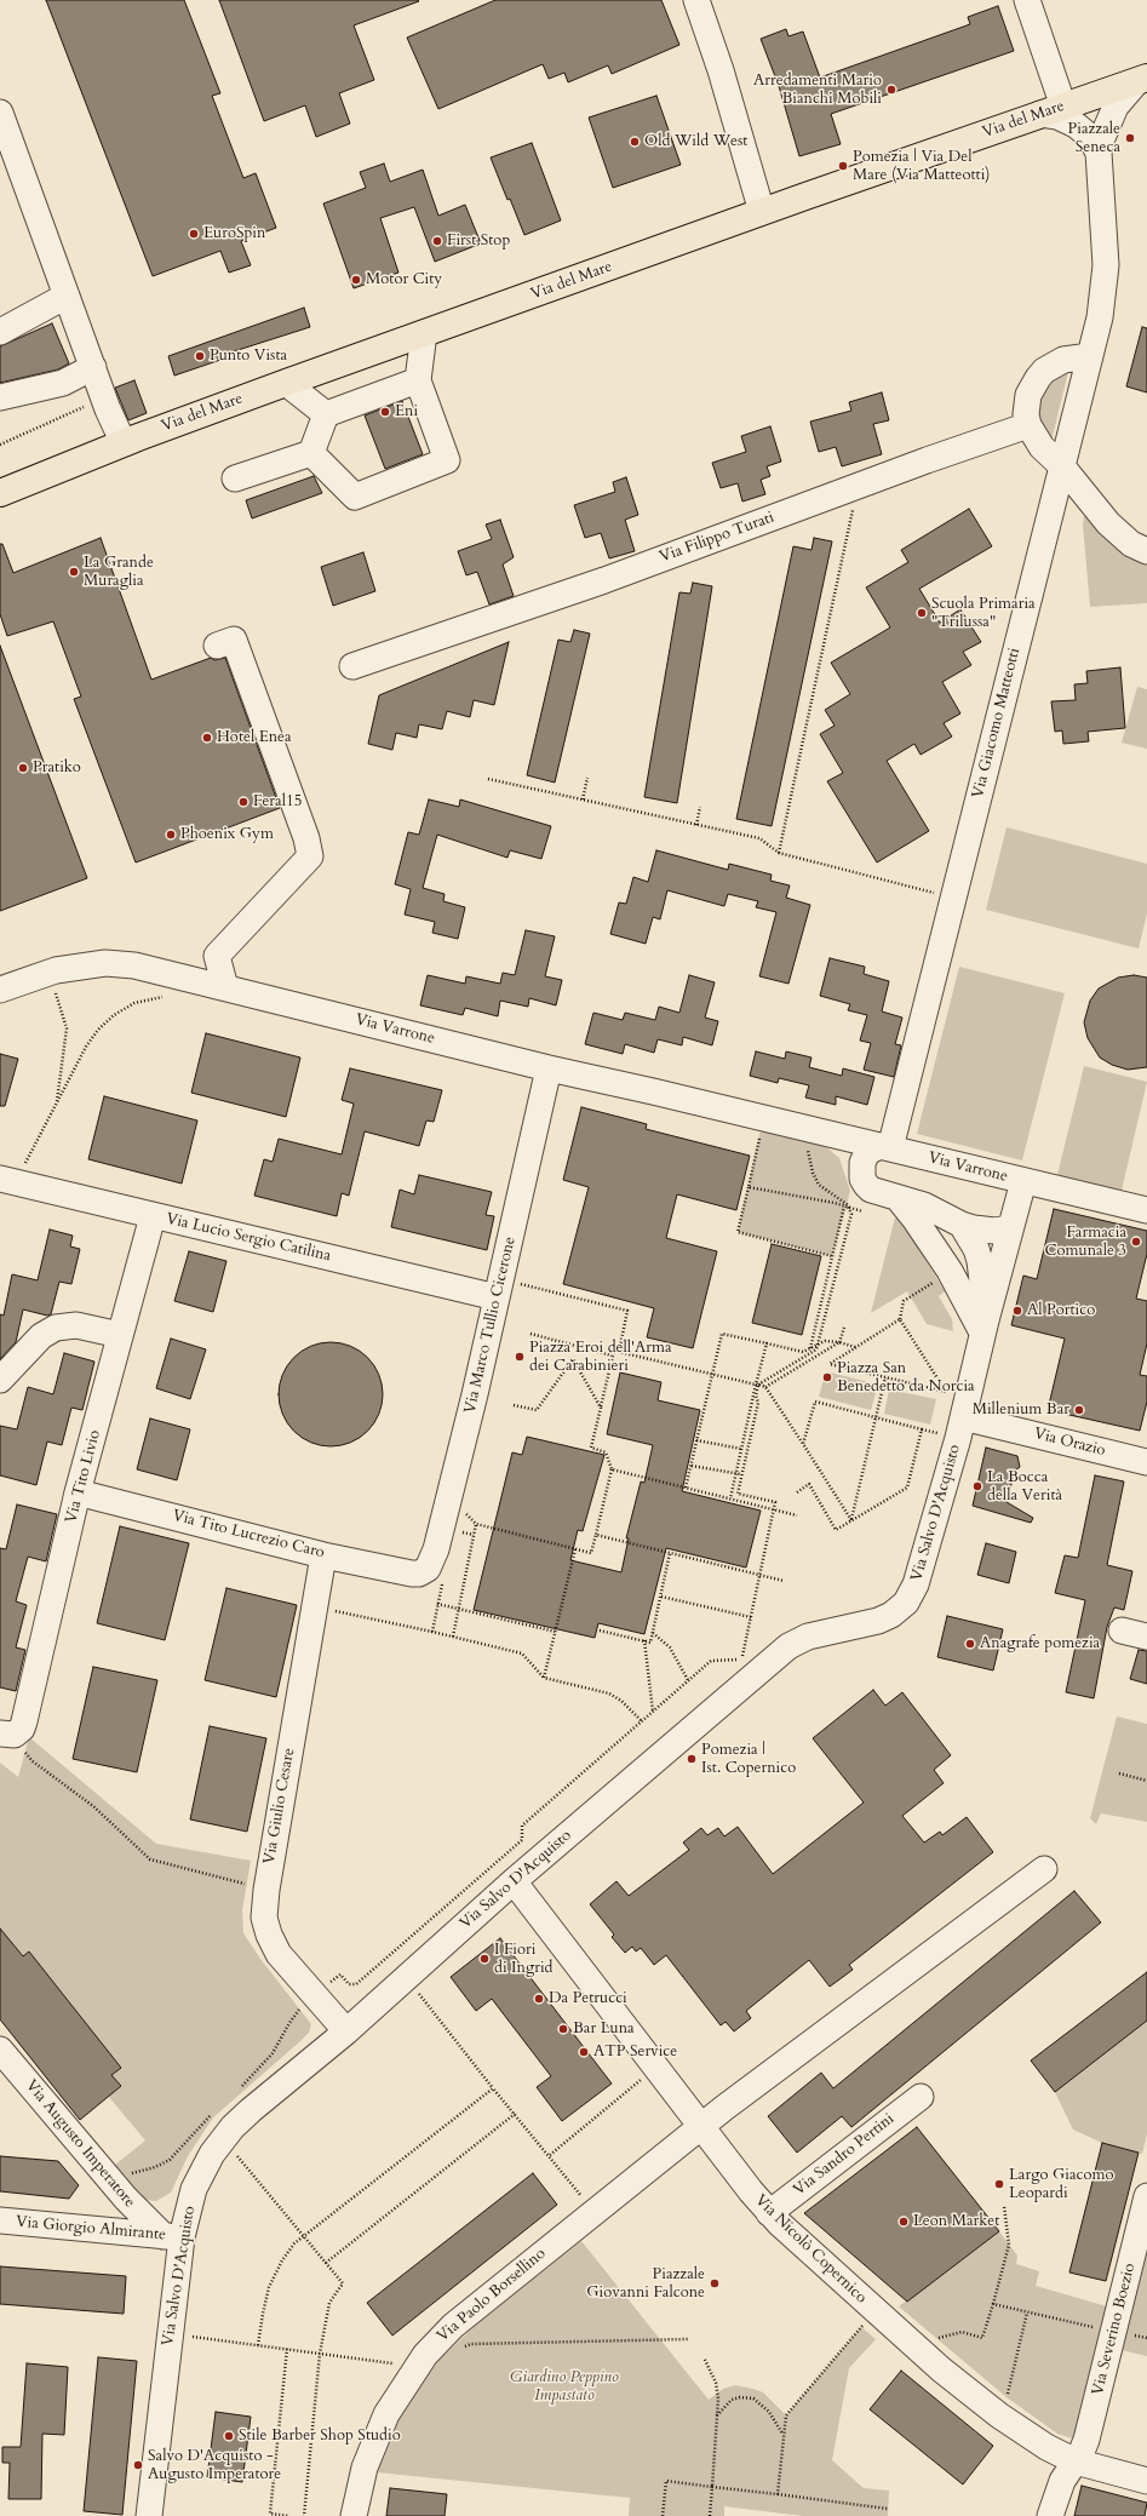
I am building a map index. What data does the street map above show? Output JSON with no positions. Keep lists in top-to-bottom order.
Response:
{
  "streets": {
    "main road": ["Via del Mare"],
    "street": [
      "Via Filippo Turati",
      "Via Giacomo Matteotti",
      "Via Varrone",
      "Via Lucio Sergio Catilina",
      "Via Marco Tullio Cicerone",
      "Via Orazio",
      "Via Tito Livio",
      "Via Salvo D'Acquisto",
      "Via Tito Lucrezio Caro",
      "Via Giulio Cesare",
      "Via Augusto Imperatore",
      "Via Sandro Pertini",
      "Via Giorgio Almirante",
      "Via Nicolò Copernico",
      "Via Paolo Borsellino",
      "Via Severino Boezio"
    ]
  },
  "crossings": [
    ["Via del Mare", "Via Giacomo Matteotti"],
    ["Via Giacomo Matteotti", "Via Varrone"],
    ["Via Varrone", "Via Marco Tullio Cicerone"],
    ["Via Varrone", "Via Salvo D'Acquisto"],
    ["Via Lucio Sergio Catilina", "Via Marco Tullio Cicerone"],
    ["Via Lucio Sergio Catilina", "Via Tito Livio"],
    ["Via Marco Tullio Cicerone", "Via Tito Lucrezio Caro"],
    ["Via Orazio", "Via Salvo D'Acquisto"],
    ["Via Tito Livio", "Via Tito Lucrezio Caro"],
    ["Via Salvo D'Acquisto", "Via Giulio Cesare"],
    ["Via Salvo D'Acquisto", "Via Augusto Imperatore"],
    ["Via Salvo D'Acquisto", "Via Giorgio Almirante"],
    ["Via Salvo D'Acquisto", "Via Nicolò Copernico"],
    ["Via Tito Lucrezio Caro", "Via Giulio Cesare"],
    ["Via Augusto Imperatore", "Via Giorgio Almirante"],
    ["Via Sandro Pertini", "Via Nicolò Copernico"],
    ["Via Nicolò Copernico", "Via Paolo Borsellino"],
    ["Via Nicolò Copernico", "Via Severino Boezio"]
  ],
  "parks": ["Giardino Peppino Impastato"],
  "places": [
    "Arredamenti Mario Bianchi Mobili",
    "Piazzale Seneca",
    "Old Wild West",
    "Pomezia | Via Del Mare (Via Matteotti)",
    "EuroSpin",
    "First Stop",
    "Motor City",
    "Punto Vista",
    "Eni",
    "La Grande Muraglia",
    "Scuola Primaria \"Trilussa\"",
    "Hotel Enea",
    "Pratiko",
    "Feral15",
    "Phoenix Gym",
    "Farmacia Comunale 3",
    "Al Portico",
    "Piazza Eroi dell'Arma dei Carabinieri",
    "Piazza San Benedetto da Norcia",
    "Millenium Bar",
    "La Bocca della Verità",
    "Anagrafe pomezia",
    "Pomezia | Ist. Copernico",
    "I Fiori di Ingrid",
    "Da Petrucci",
    "Bar Luna",
    "ATP Service",
    "Largo Giacomo Leopardi",
    "Leon Market",
    "Piazzale Giovanni Falcone",
    "Stile Barber Shop Studio",
    "Salvo D'Acquisto - Augusto Imperatore"
  ]
}
